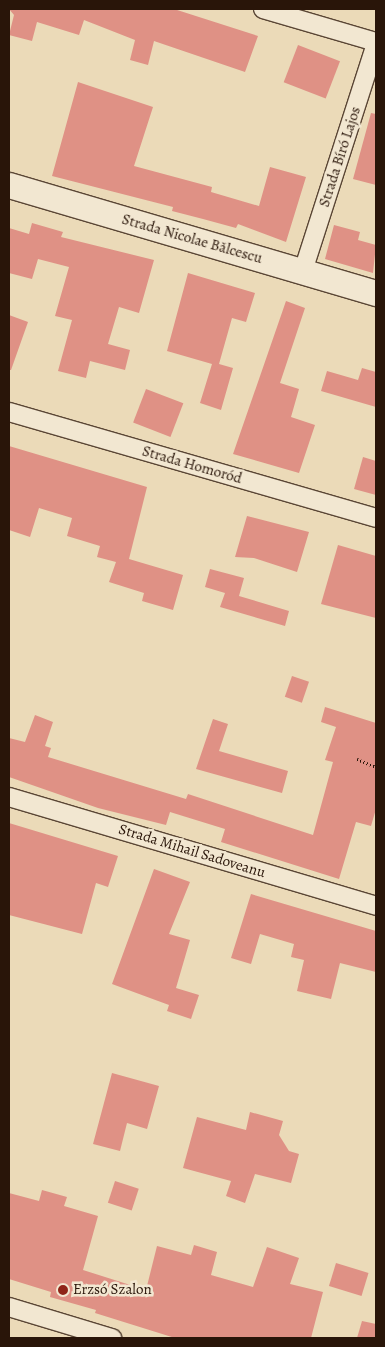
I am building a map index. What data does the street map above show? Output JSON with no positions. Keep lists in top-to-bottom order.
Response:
{
  "streets": {
    "main road": ["Strada Nicolae Bălcescu"],
    "street": ["Strada Bíró Lajos", "Strada Homoród", "Strada Mihail Sadoveanu"]
  },
  "crossings": [
    ["Strada Bíró Lajos", "Strada Nicolae Bălcescu"]
  ],
  "places": ["Erzsó Szalon"]
}
